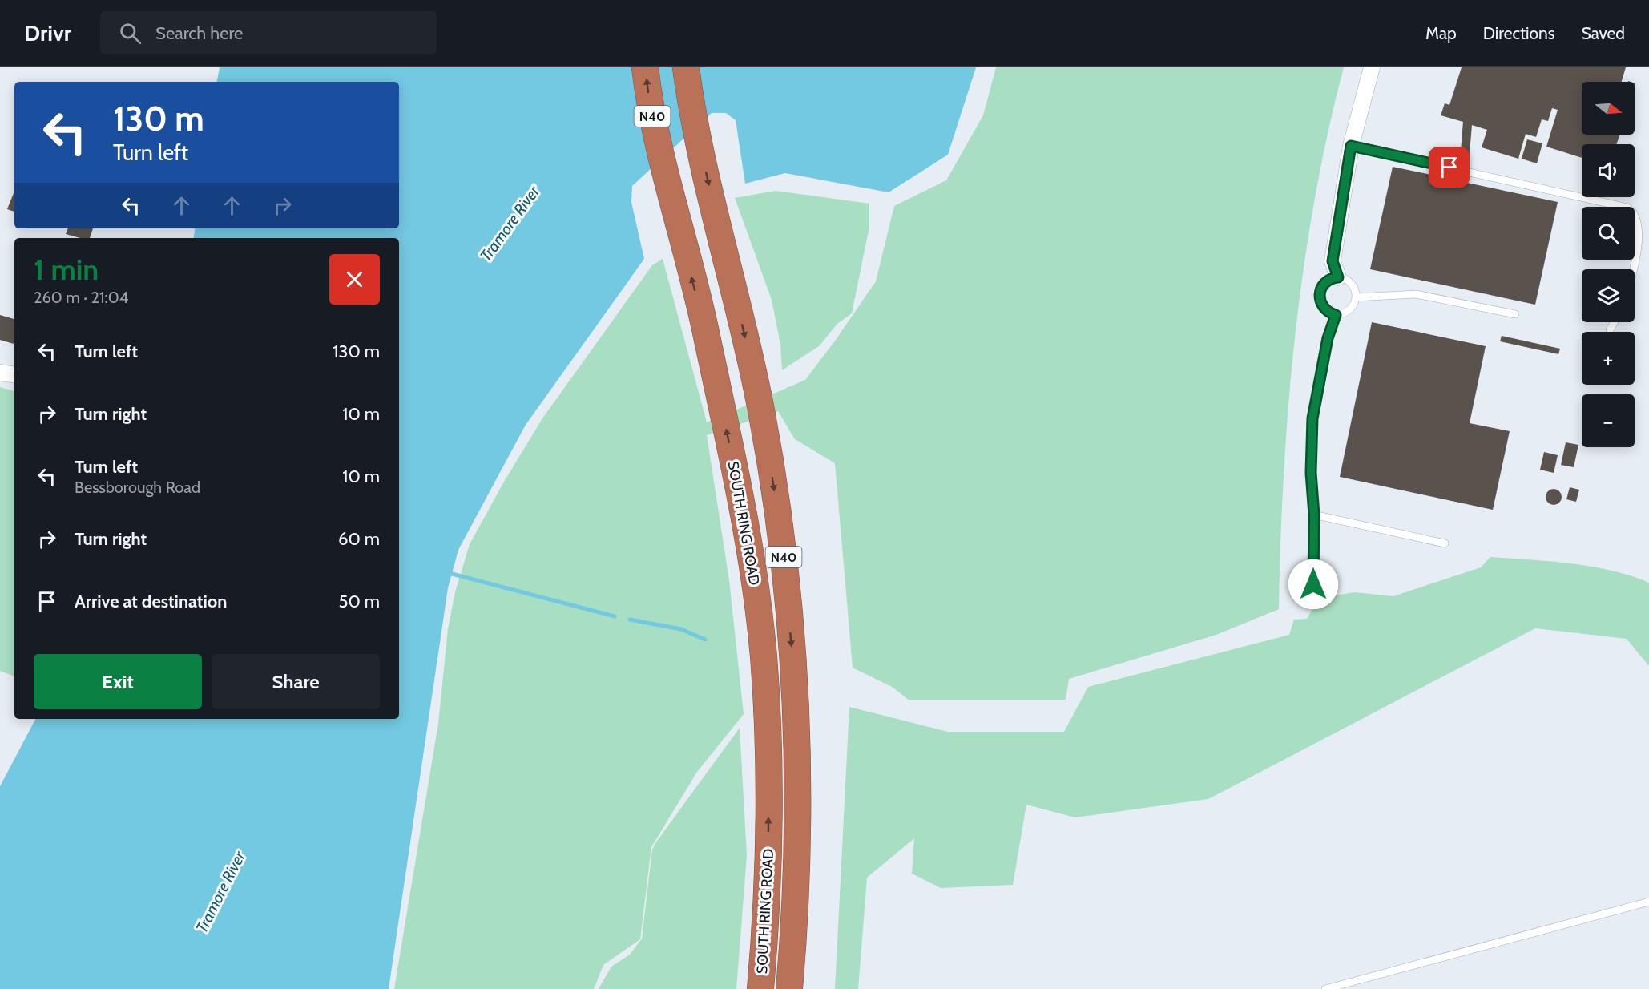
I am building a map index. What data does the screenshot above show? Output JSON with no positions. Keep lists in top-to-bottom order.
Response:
{
  "streets": {
    "highway": ["N40", "SOUTH RING ROAD"]
  },
  "water": ["Tramore River"],
  "north": "right",
  "page": {
    "header": "Drivr",
    "search": "Search here",
    "nav": ["Map", "Directions", "Saved"],
    "map_buttons": ["+", "−"],
    "turn": ["130 m", "Turn left"],
    "heading": ["1 min", "260 m · 21:04"],
    "list": [
      {
        "name": "Turn left",
        "value": "130 m"
      },
      {
        "name": "Turn right",
        "value": "10 m"
      },
      {
        "name": "Turn left",
        "note": "Bessborough Road",
        "value": "10 m"
      },
      {
        "name": "Turn right",
        "value": "60 m"
      },
      {
        "name": "Arrive at destination",
        "value": "50 m"
      }
    ],
    "buttons": ["Exit", "Share"]
  }
}
